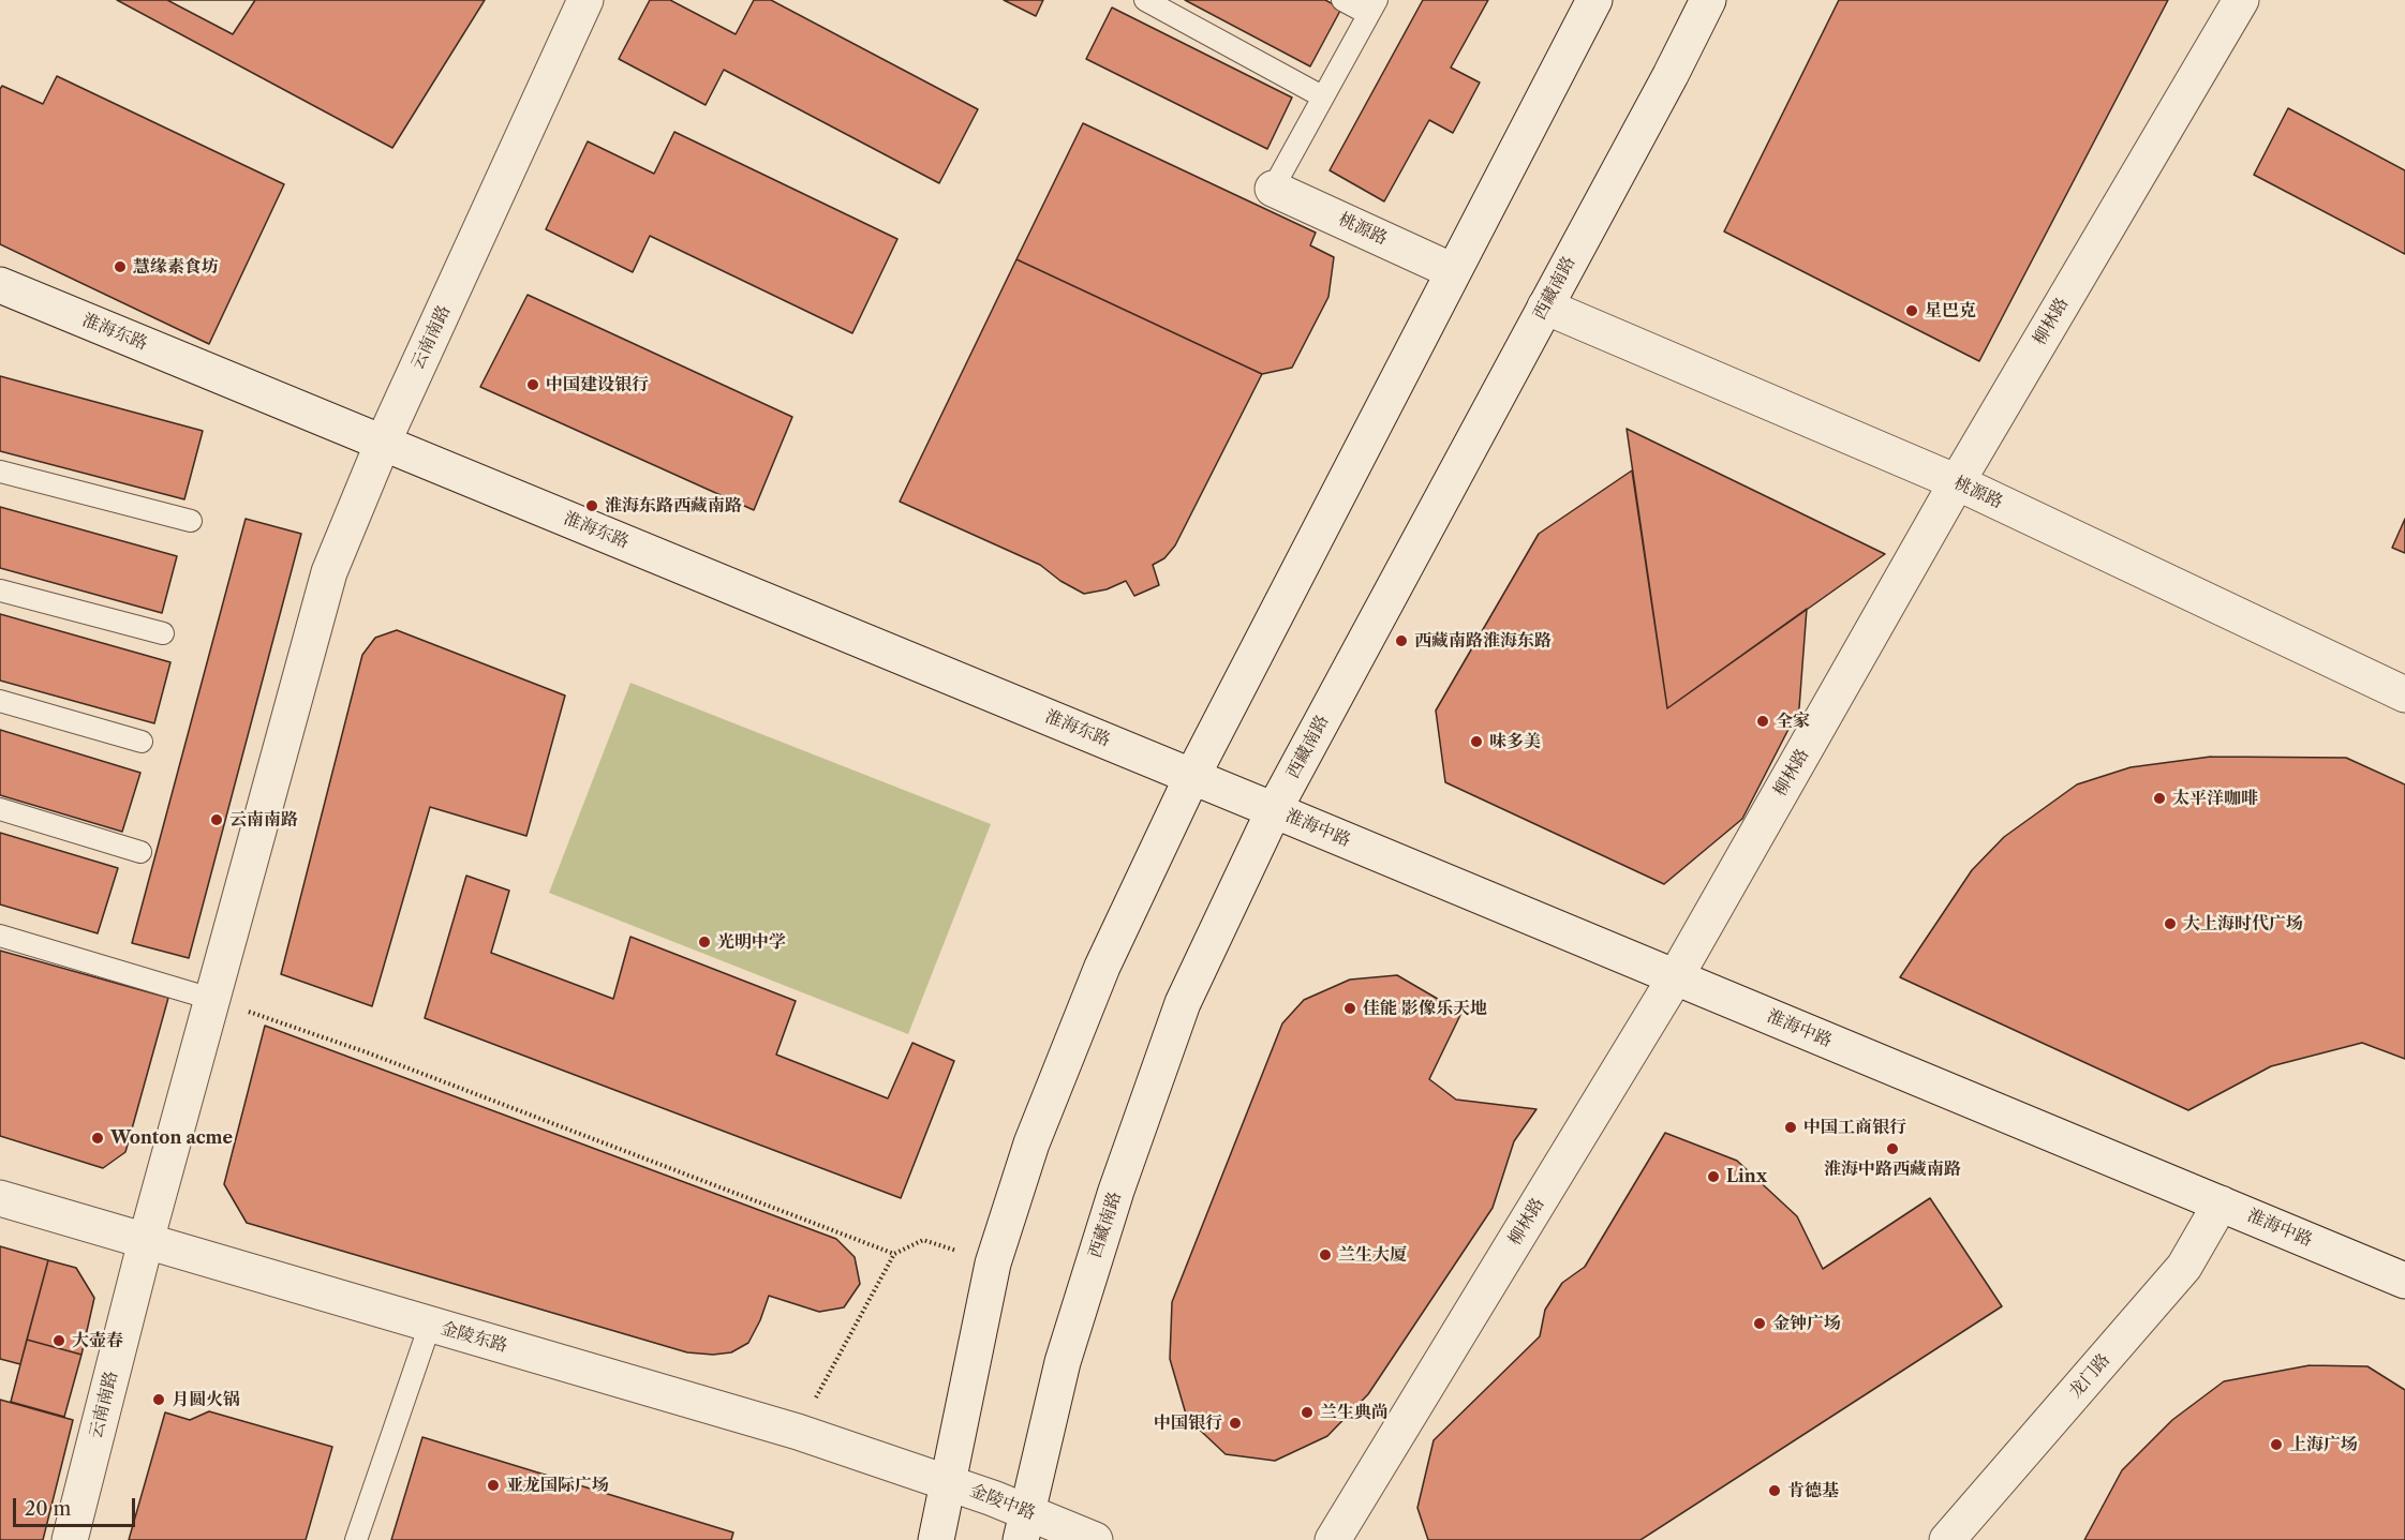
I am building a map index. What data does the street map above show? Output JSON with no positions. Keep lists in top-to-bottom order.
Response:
{
  "streets": {
    "street": [
      "桃源路",
      "西藏南路",
      "柳林路",
      "淮海东路",
      "云南南路",
      "淮海中路",
      "金陵东路",
      "龙门路",
      "金陵中路"
    ]
  },
  "crossings": [
    ["桃源路", "西藏南路"],
    ["桃源路", "柳林路"],
    ["西藏南路", "淮海中路"],
    ["西藏南路", "金陵中路"],
    ["柳林路", "淮海中路"],
    ["淮海东路", "云南南路"],
    ["淮海东路", "淮海中路"],
    ["云南南路", "金陵东路"],
    ["淮海中路", "龙门路"],
    ["金陵东路", "金陵中路"]
  ],
  "places": [
    "慧缘素食坊",
    "星巴克",
    "中国建设银行",
    "淮海东路西藏南路",
    "西藏南路淮海东路",
    "全家",
    "味多美",
    "太平洋咖啡",
    "云南南路",
    "大上海时代广场",
    "光明中学",
    "佳能 影像乐天地",
    "中国工商银行",
    "Wonton acme",
    "淮海中路西藏南路",
    "Linx",
    "兰生大厦",
    "金钟广场",
    "大壶春",
    "月圆火锅",
    "兰生典尚",
    "中国银行",
    "上海广场",
    "亚龙国际广场",
    "肯德基"
  ],
  "scale_bar": "20 m"
}
